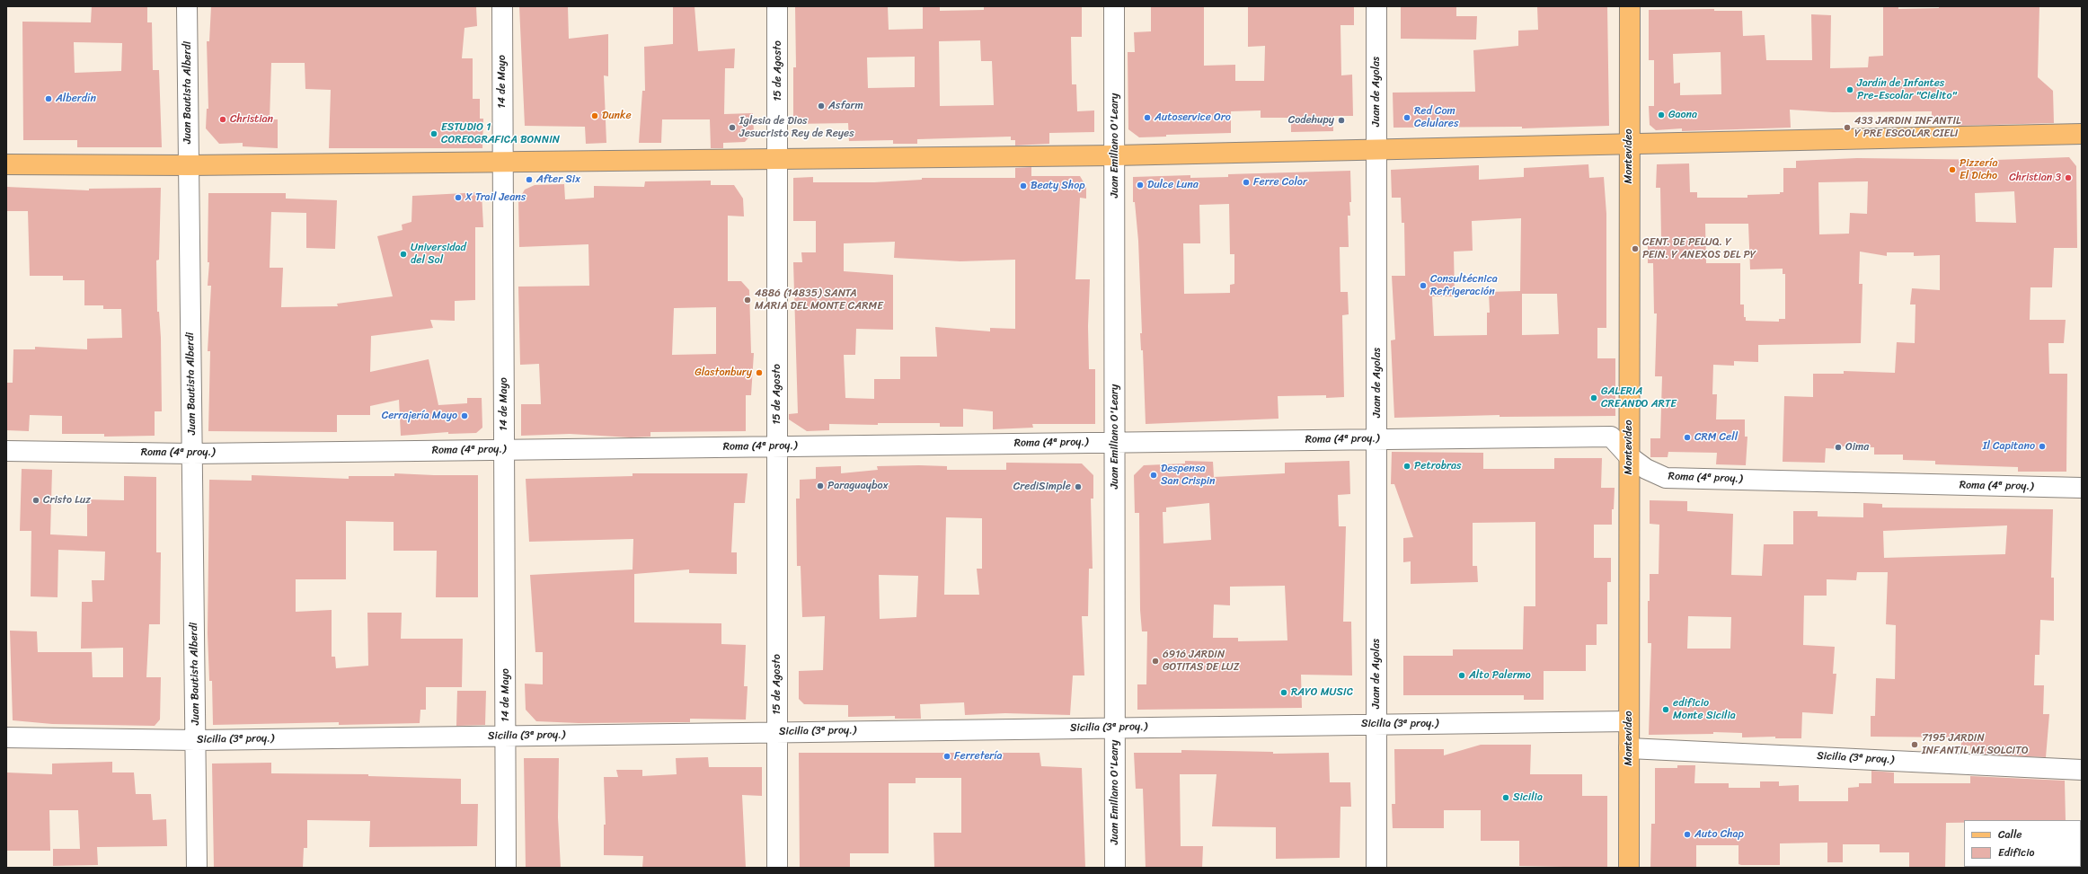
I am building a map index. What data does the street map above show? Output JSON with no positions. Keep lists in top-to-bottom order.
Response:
{
  "streets": {
    "main road": ["Montevideo"],
    "street": [
      "15 de Agosto",
      "14 de Mayo",
      "Juan de Ayolas",
      "Juan Bautista Alberdi",
      "Juan Emiliano O'Leary",
      "Roma (4ª proy.)",
      "Sicilia (3ª proy.)"
    ]
  },
  "crossings": [
    ["15 de Agosto", "Roma (4ª proy.)"],
    ["15 de Agosto", "Sicilia (3ª proy.)"],
    ["14 de Mayo", "Roma (4ª proy.)"],
    ["14 de Mayo", "Sicilia (3ª proy.)"],
    ["Juan de Ayolas", "Roma (4ª proy.)"],
    ["Juan de Ayolas", "Sicilia (3ª proy.)"],
    ["Juan Bautista Alberdi", "Roma (4ª proy.)"],
    ["Juan Bautista Alberdi", "Sicilia (3ª proy.)"],
    ["Juan Emiliano O'Leary", "Roma (4ª proy.)"],
    ["Juan Emiliano O'Leary", "Sicilia (3ª proy.)"],
    ["Montevideo", "Roma (4ª proy.)"],
    ["Montevideo", "Sicilia (3ª proy.)"]
  ],
  "places": [
    "Jardín de Infantes Pre-Escolar \"Cielito\"",
    "Alberdín",
    "Asfarm",
    "Gaona",
    "Dunke",
    "Autoservice Oro",
    "Red Com Celulares",
    "Christian",
    "Codehupy",
    "Iglesia de Dios Jesucristo Rey de Reyes",
    "433 JARDIN INFANTIL Y PRE ESCOLAR CIELI",
    "ESTUDIO 1 COREOGRAFICA BONNIN",
    "Pizzería El Dicho",
    "Christian 3",
    "After Six",
    "Ferre Color",
    "Dulce Luna",
    "Beaty Shop",
    "X Trail Jeans",
    "CENT. DE PELUQ. Y PEIN. Y ANEXOS DEL PY",
    "Universidad del Sol",
    "Consultécnica Refrigeración",
    "4886 (14835) SANTA MARIA DEL MONTE CARME",
    "Glastonbury",
    "GALERIA CREANDO ARTE",
    "Cerrajería Mayo",
    "CRM Cell",
    "Il Capitano",
    "Oima",
    "Petrobras",
    "Despensa San Crispin",
    "Paraguaybox",
    "CrediSimple",
    "Cristo Luz",
    "6916 JARDIN GOTITAS DE LUZ",
    "Alto Palermo",
    "RAYO MUSIC",
    "edificio Monte Sicilia",
    "7195 JARDIN INFANTIL MI SOLCITO",
    "Ferretería",
    "Sicilia",
    "Auto Chap"
  ],
  "legend": ["Calle", "Edificio"]
}
